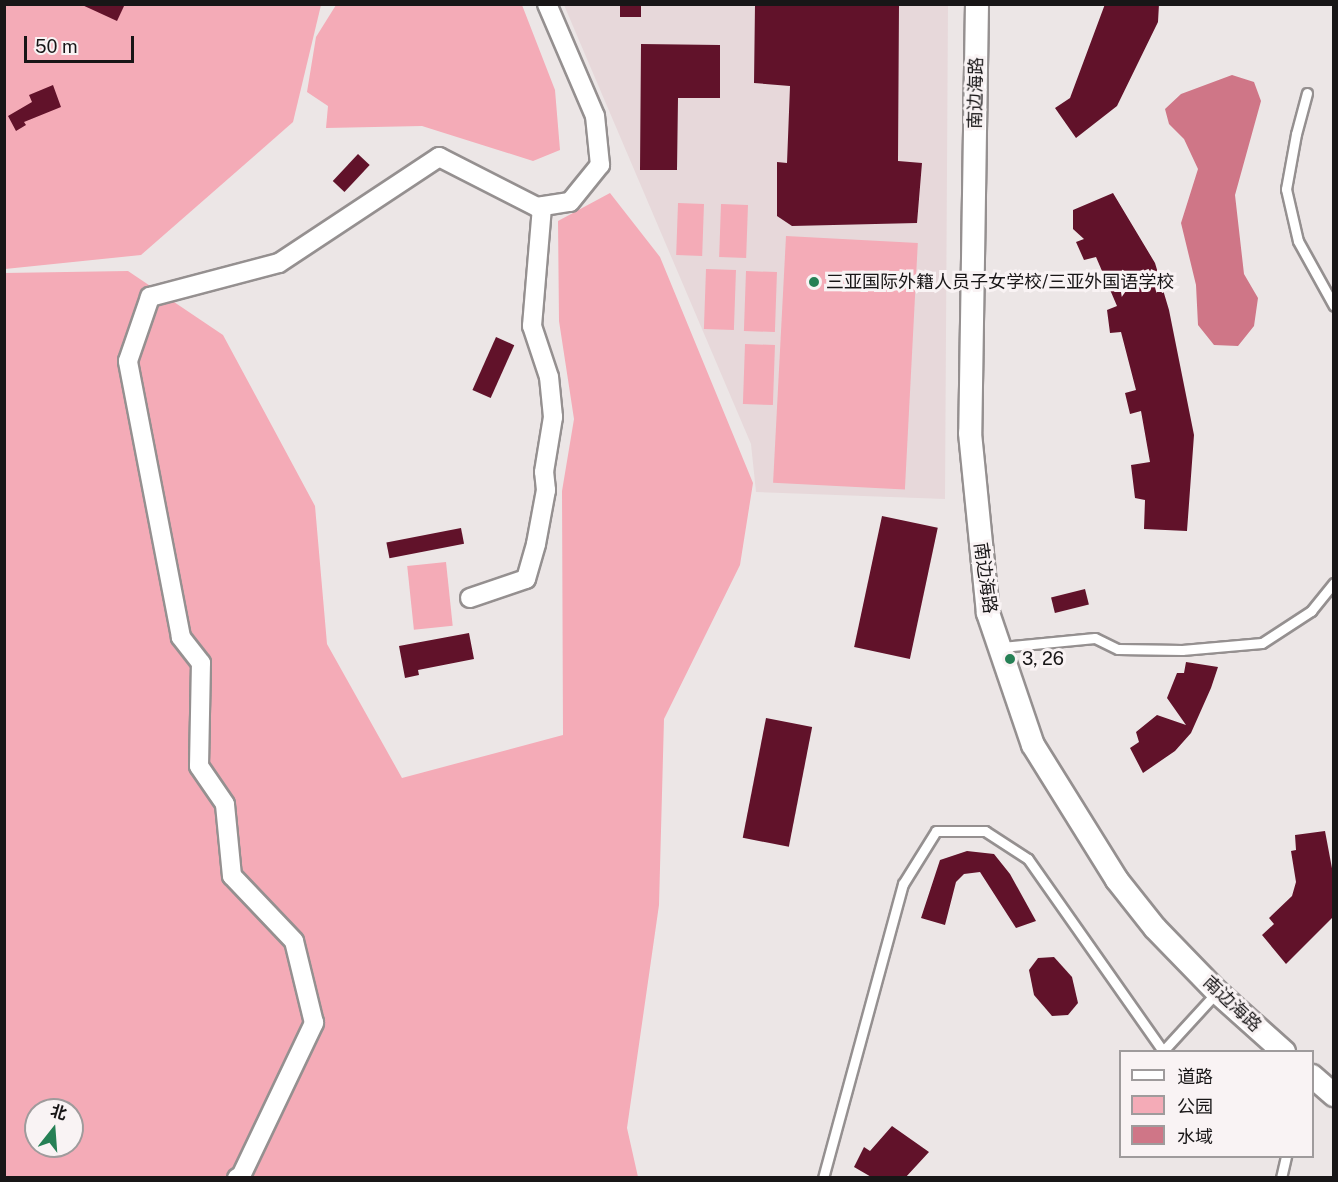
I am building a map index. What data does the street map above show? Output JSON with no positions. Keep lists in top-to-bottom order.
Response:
{
  "streets": {
    "street": ["南边海路"]
  },
  "places": ["三亚国际外籍人员子女学校/三亚外国语学校", "3, 26"],
  "legend": ["道路", "公园", "水域"],
  "scale_bar": "50 m",
  "north": "top"
}
